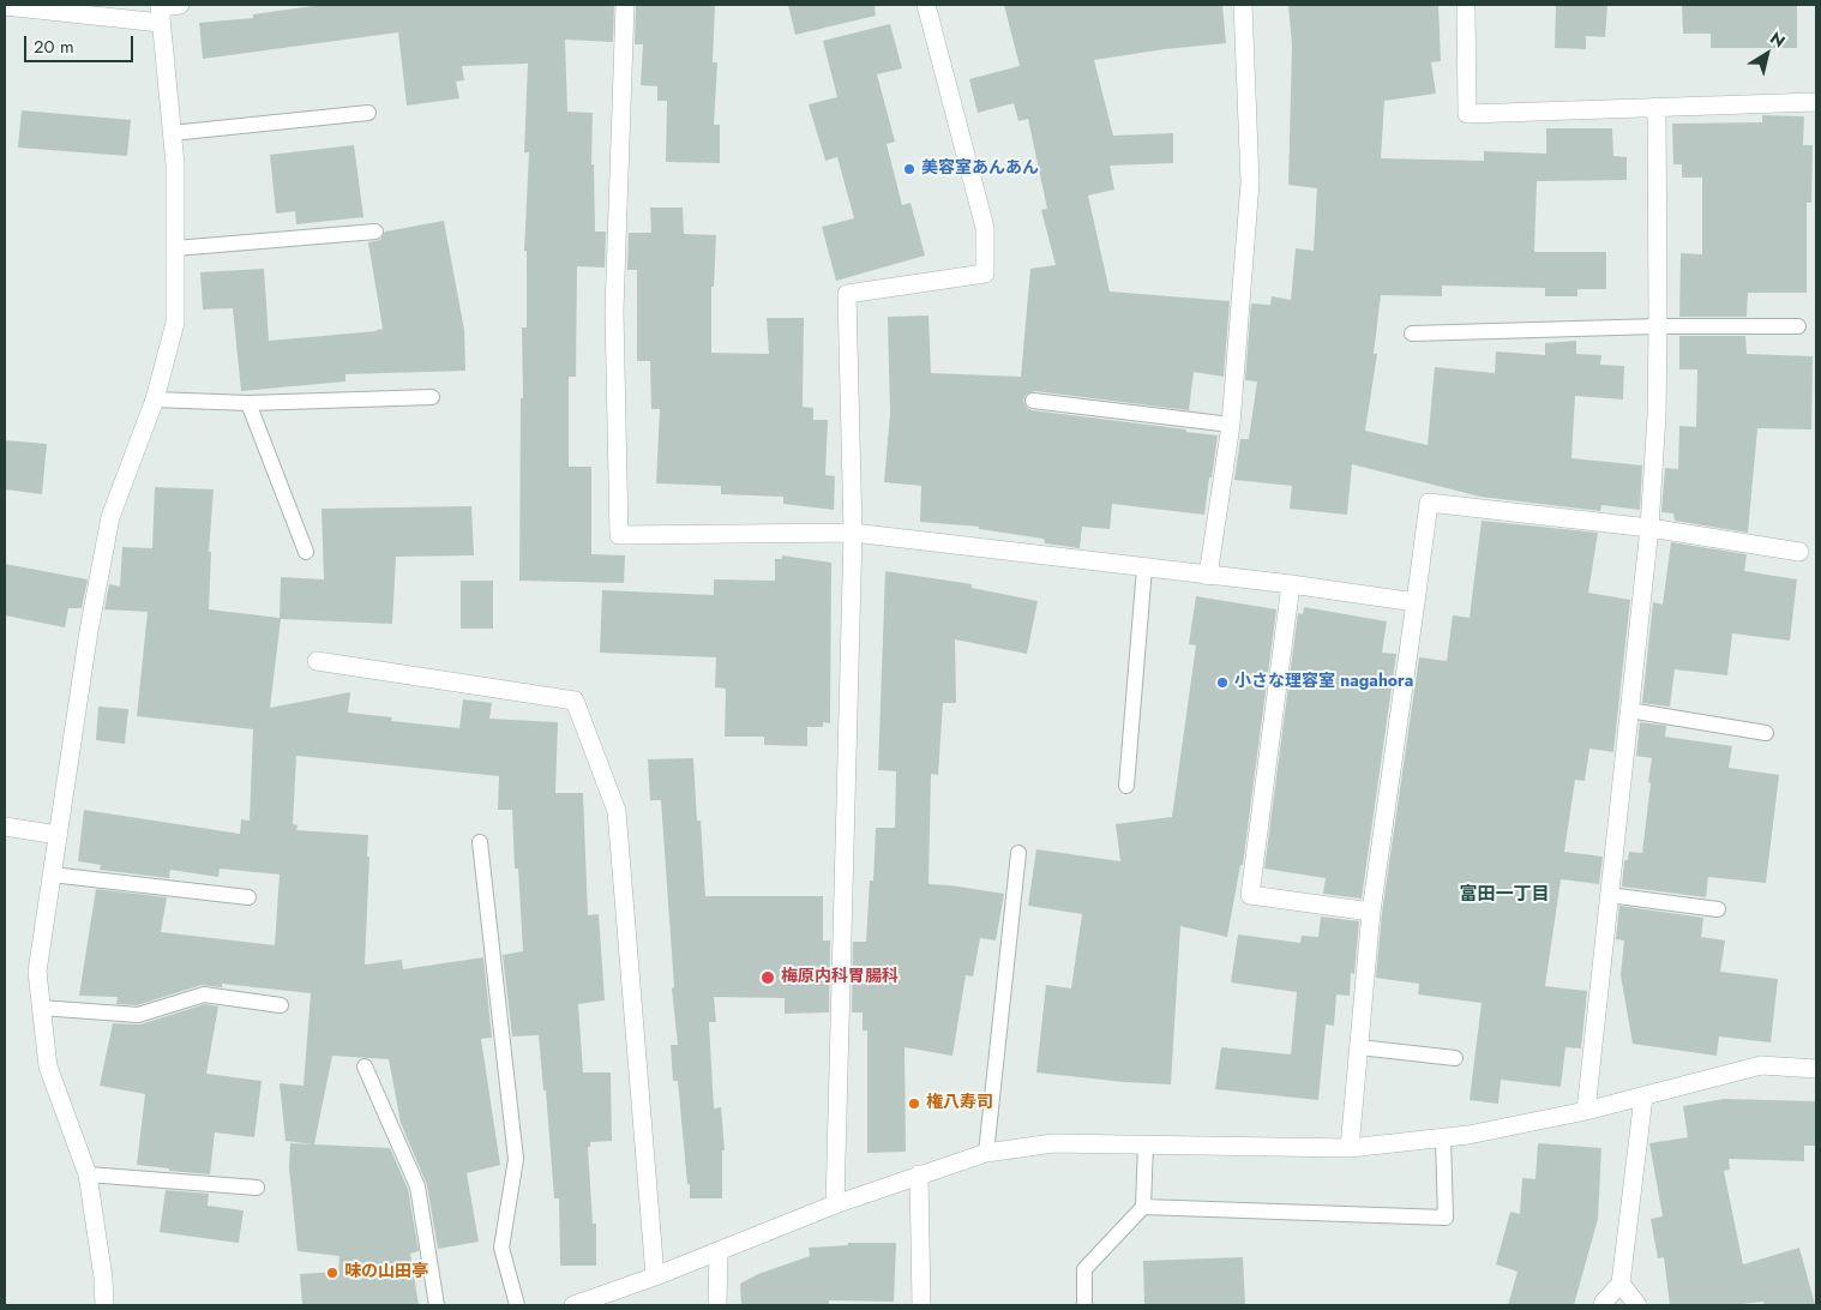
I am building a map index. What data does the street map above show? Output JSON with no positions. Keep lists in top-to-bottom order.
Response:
{
  "districts": ["富田一丁目"],
  "places": [
    "美容室あんあん",
    "小さな理容室 nagahora",
    "梅原内科胃腸科",
    "権八寿司",
    "味の山田亭"
  ],
  "scale_bar": "20 m",
  "north": "top right"
}
